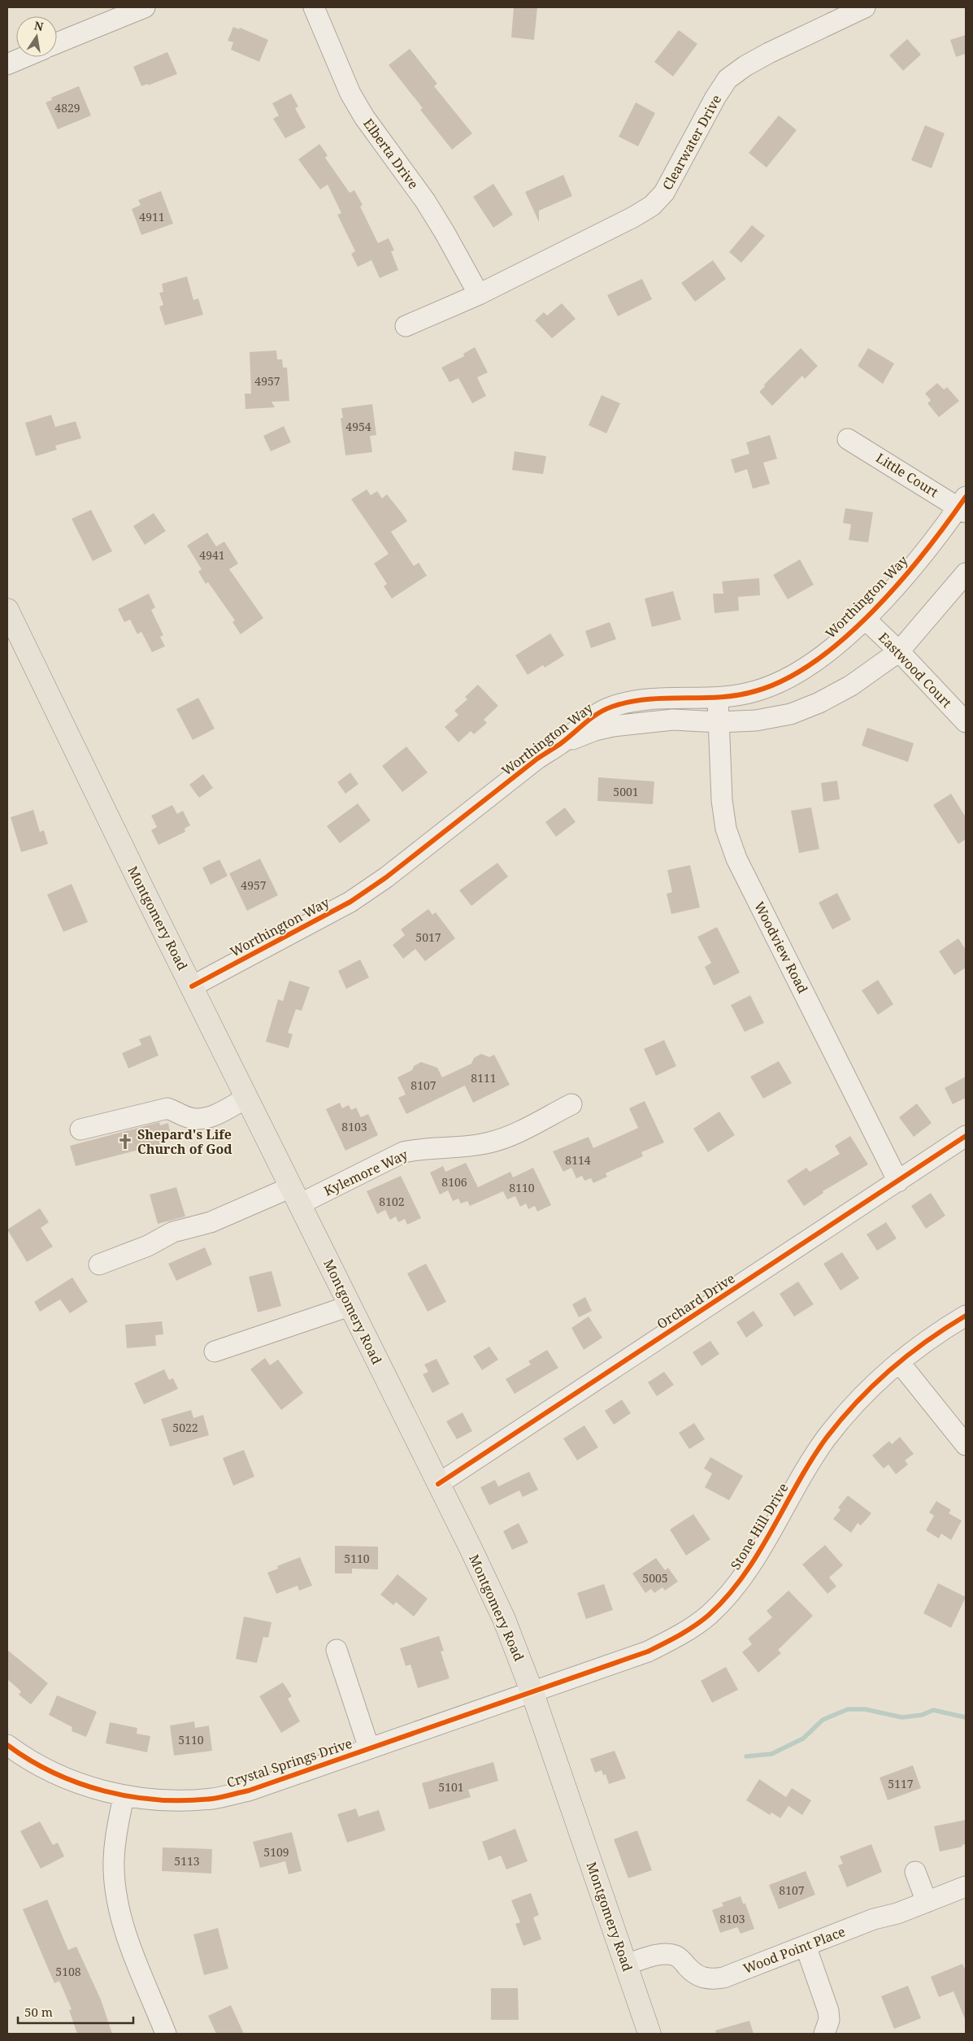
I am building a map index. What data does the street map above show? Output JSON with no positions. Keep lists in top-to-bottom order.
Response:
{
  "streets": {
    "main road": ["Montgomery Road"],
    "street": [
      "Clearwater Drive",
      "Elberta Drive",
      "Little Court",
      "Worthington Way",
      "Eastwood Court",
      "Woodview Road",
      "Kylemore Way",
      "Orchard Drive",
      "Stone Hill Drive",
      "Crystal Springs Drive",
      "Wood Point Place"
    ]
  },
  "crossings": [
    ["Clearwater Drive", "Elberta Drive"],
    ["Little Court", "Worthington Way"],
    ["Worthington Way", "Eastwood Court"],
    ["Worthington Way", "Montgomery Road"],
    ["Worthington Way", "Woodview Road"],
    ["Montgomery Road", "Kylemore Way"],
    ["Montgomery Road", "Orchard Drive"],
    ["Montgomery Road", "Stone Hill Drive"],
    ["Montgomery Road", "Crystal Springs Drive"],
    ["Montgomery Road", "Wood Point Place"],
    ["Woodview Road", "Orchard Drive"],
    ["Stone Hill Drive", "Crystal Springs Drive"]
  ],
  "places": {
    "church": ["Shepard's Life Church of God"]
  },
  "house_numbers": [
    "4829",
    "4911",
    "4957",
    "4954",
    "4941",
    "5001",
    "4957",
    "5017",
    "8111",
    "8107",
    "8103",
    "8114",
    "8106",
    "8110",
    "8102",
    "5022",
    "5110",
    "5005",
    "5110",
    "5117",
    "5101",
    "5109",
    "5113",
    "8107",
    "8103",
    "5108"
  ],
  "scale_bar": "50 m",
  "north": "top"
}
